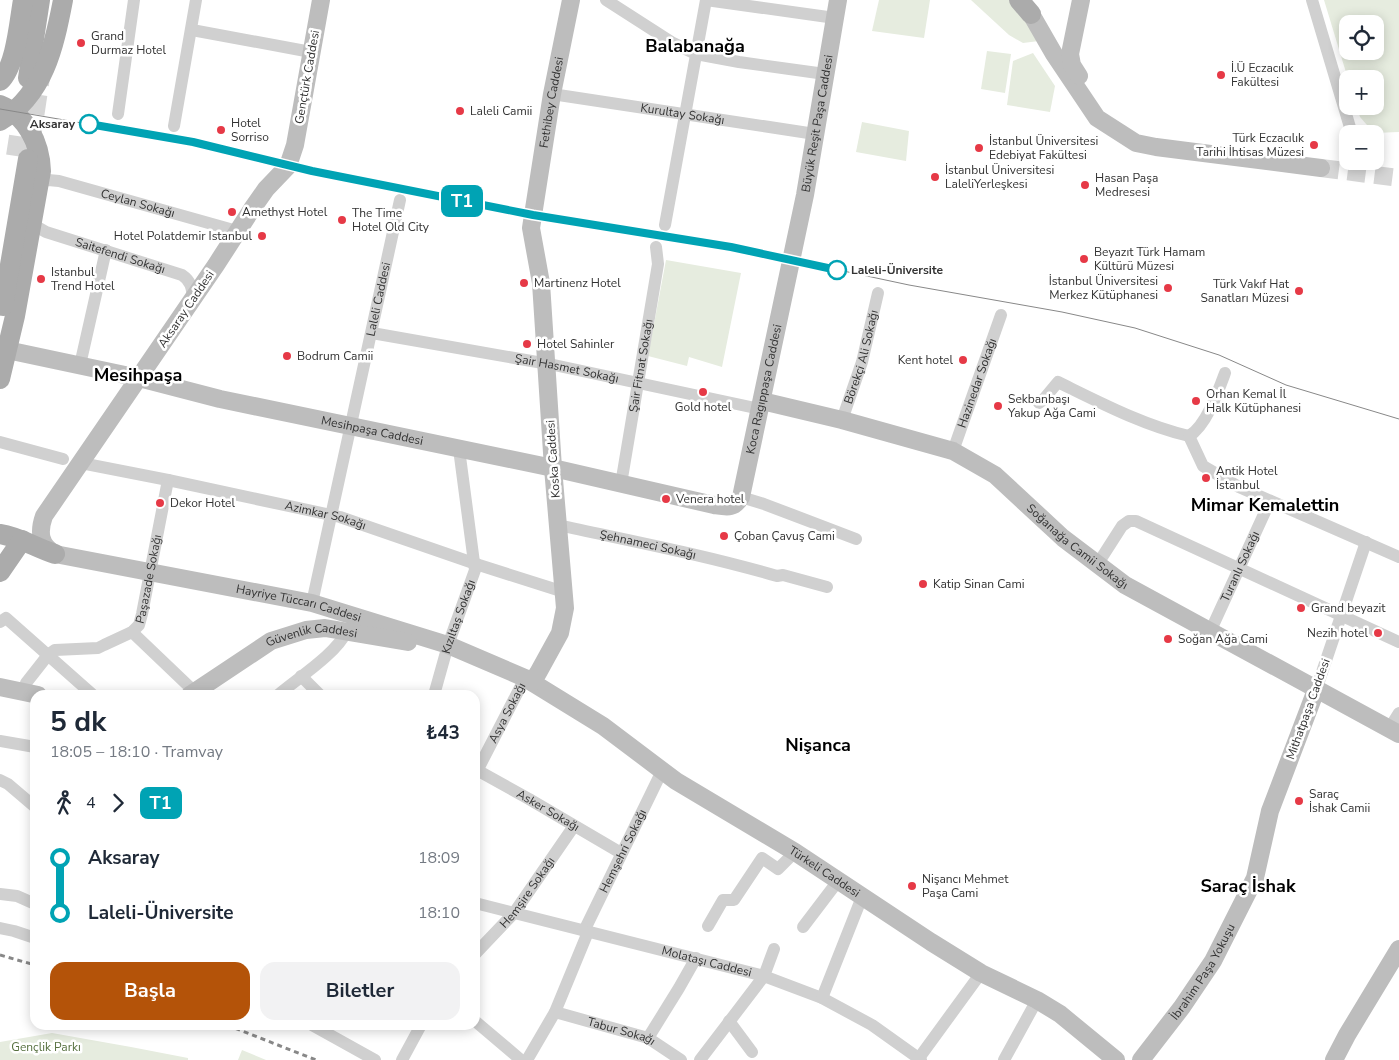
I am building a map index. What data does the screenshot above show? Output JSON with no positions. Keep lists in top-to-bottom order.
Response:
{
  "streets": {
    "street": [
      "Gençtürk Caddesi",
      "Fethibey Caddesi",
      "Kurultay Sokağı",
      "Büyük Reşit Paşa Caddesi",
      "Ceylan Sokağı",
      "Saitefendi Sokağı",
      "Laleli Caddesi",
      "Aksaray Caddesi",
      "Börekçi Ali Sokağı",
      "Şair Fitnat Sokağı",
      "Şair Hasmet Sokağı",
      "Hazinedar Sokağı",
      "Koca Ragıppaşa Caddesi",
      "Mesihpaşa Caddesi",
      "Koska Caddesi",
      "Azimkar Sokağı",
      "Şehnameci Sokağı",
      "Soğanağa Camii Sokağı",
      "Turanlı Sokağı",
      "Paşazade Sokağı",
      "Hayriye Tüccarı Caddesi",
      "Kızıltaş Sokağı",
      "Güvenlik Caddesi",
      "Mithatpaşa Caddesi",
      "Asya Sokağı",
      "Asker Sokağı",
      "Hemşehri Sokağı",
      "Türkeli Caddesi",
      "Hemşire Sokağı",
      "Molataşı Caddesi",
      "İbrahim Paşa Yokuşu",
      "Tabur Sokağı"
    ]
  },
  "crossings": [
    ["Gençtürk Caddesi", "Aksaray Caddesi"],
    ["Fethibey Caddesi", "Kurultay Sokağı"],
    ["Fethibey Caddesi", "Koska Caddesi"],
    ["Kurultay Sokağı", "Büyük Reşit Paşa Caddesi"],
    ["Büyük Reşit Paşa Caddesi", "Koca Ragıppaşa Caddesi"],
    ["Ceylan Sokağı", "Aksaray Caddesi"],
    ["Saitefendi Sokağı", "Aksaray Caddesi"],
    ["Laleli Caddesi", "Şair Hasmet Sokağı"],
    ["Laleli Caddesi", "Mesihpaşa Caddesi"],
    ["Laleli Caddesi", "Azimkar Sokağı"],
    ["Laleli Caddesi", "Hayriye Tüccarı Caddesi"],
    ["Aksaray Caddesi", "Mesihpaşa Caddesi"],
    ["Aksaray Caddesi", "Azimkar Sokağı"],
    ["Börekçi Ali Sokağı", "Soğanağa Camii Sokağı"],
    ["Şair Fitnat Sokağı", "Şair Hasmet Sokağı"],
    ["Şair Fitnat Sokağı", "Mesihpaşa Caddesi"],
    ["Şair Hasmet Sokağı", "Koca Ragıppaşa Caddesi"],
    ["Şair Hasmet Sokağı", "Koska Caddesi"],
    ["Şair Hasmet Sokağı", "Soğanağa Camii Sokağı"],
    ["Hazinedar Sokağı", "Soğanağa Camii Sokağı"],
    ["Koca Ragıppaşa Caddesi", "Mesihpaşa Caddesi"],
    ["Koca Ragıppaşa Caddesi", "Soğanağa Camii Sokağı"],
    ["Mesihpaşa Caddesi", "Koska Caddesi"],
    ["Mesihpaşa Caddesi", "Kızıltaş Sokağı"],
    ["Koska Caddesi", "Azimkar Sokağı"],
    ["Koska Caddesi", "Şehnameci Sokağı"],
    ["Koska Caddesi", "Hayriye Tüccarı Caddesi"],
    ["Koska Caddesi", "Asya Sokağı"],
    ["Koska Caddesi", "Türkeli Caddesi"],
    ["Azimkar Sokağı", "Paşazade Sokağı"],
    ["Azimkar Sokağı", "Kızıltaş Sokağı"],
    ["Soğanağa Camii Sokağı", "Turanlı Sokağı"],
    ["Soğanağa Camii Sokağı", "Mithatpaşa Caddesi"],
    ["Paşazade Sokağı", "Hayriye Tüccarı Caddesi"],
    ["Hayriye Tüccarı Caddesi", "Kızıltaş Sokağı"],
    ["Hayriye Tüccarı Caddesi", "Güvenlik Caddesi"],
    ["Hayriye Tüccarı Caddesi", "Asya Sokağı"],
    ["Hayriye Tüccarı Caddesi", "Türkeli Caddesi"],
    ["Kızıltaş Sokağı", "Güvenlik Caddesi"],
    ["Mithatpaşa Caddesi", "İbrahim Paşa Yokuşu"],
    ["Asya Sokağı", "Türkeli Caddesi"],
    ["Asker Sokağı", "Hemşehri Sokağı"],
    ["Asker Sokağı", "Hemşire Sokağı"],
    ["Hemşehri Sokağı", "Türkeli Caddesi"],
    ["Hemşehri Sokağı", "Molataşı Caddesi"],
    ["Hemşehri Sokağı", "Tabur Sokağı"],
    ["Hemşire Sokağı", "Molataşı Caddesi"]
  ],
  "districts": [
    "Balabanağa",
    "Mesihpaşa",
    "Mimar Kemalettin",
    "Nişanca",
    "Saraç İshak"
  ],
  "parks": ["Gençlik Parkı"],
  "places": [
    "Grand Durmaz Hotel",
    "İ.Ü Eczacılık Fakültesi",
    "Laleli Camii",
    "Aksaray",
    "Hotel Sorriso",
    "Türk Eczacılık Tarihi İhtisas Müzesi",
    "İstanbul Üniversitesi Edebiyat Fakültesi",
    "İstanbul Üniversitesi LaleliYerleşkesi",
    "Hasan Paşa Medresesi",
    "Amethyst Hotel",
    "The Time Hotel Old City",
    "Hotel Polatdemir Istanbul",
    "Beyazıt Türk Hamam Kültürü Müzesi",
    "Laleli-Üniversite",
    "Istanbul Trend Hotel",
    "Martinenz Hotel",
    "İstanbul Üniversitesi Merkez Kütüphanesi",
    "Türk Vakıf Hat Sanatları Müzesi",
    "Hotel Sahinler",
    "Bodrum Camii",
    "Kent hotel",
    "Gold hotel",
    "Orhan Kemal İl Halk Kütüphanesi",
    "Sekbanbaşı Yakup Ağa Cami",
    "Antik Hotel İstanbul",
    "Venera hotel",
    "Dekor Hotel",
    "Çoban Çavuş Cami",
    "Katip Sinan Cami",
    "Grand beyazit",
    "Nezih hotel",
    "Soğan Ağa Cami",
    "Saraç İshak Camii",
    "Nişancı Mehmet Paşa Cami"
  ],
  "lines": ["tram line T1"],
  "page": {
    "on_map": "T1",
    "map_buttons": ["+", "−"],
    "heading": ["5 dk", "18:05 – 18:10 · Tramvay", "₺43"],
    "legs": ["4", "T1"],
    "list": [
      {
        "name": "Aksaray",
        "value": "18:09"
      },
      {
        "name": "Laleli-Üniversite",
        "value": "18:10"
      }
    ],
    "buttons": ["Başla", "Biletler"]
  }
}
